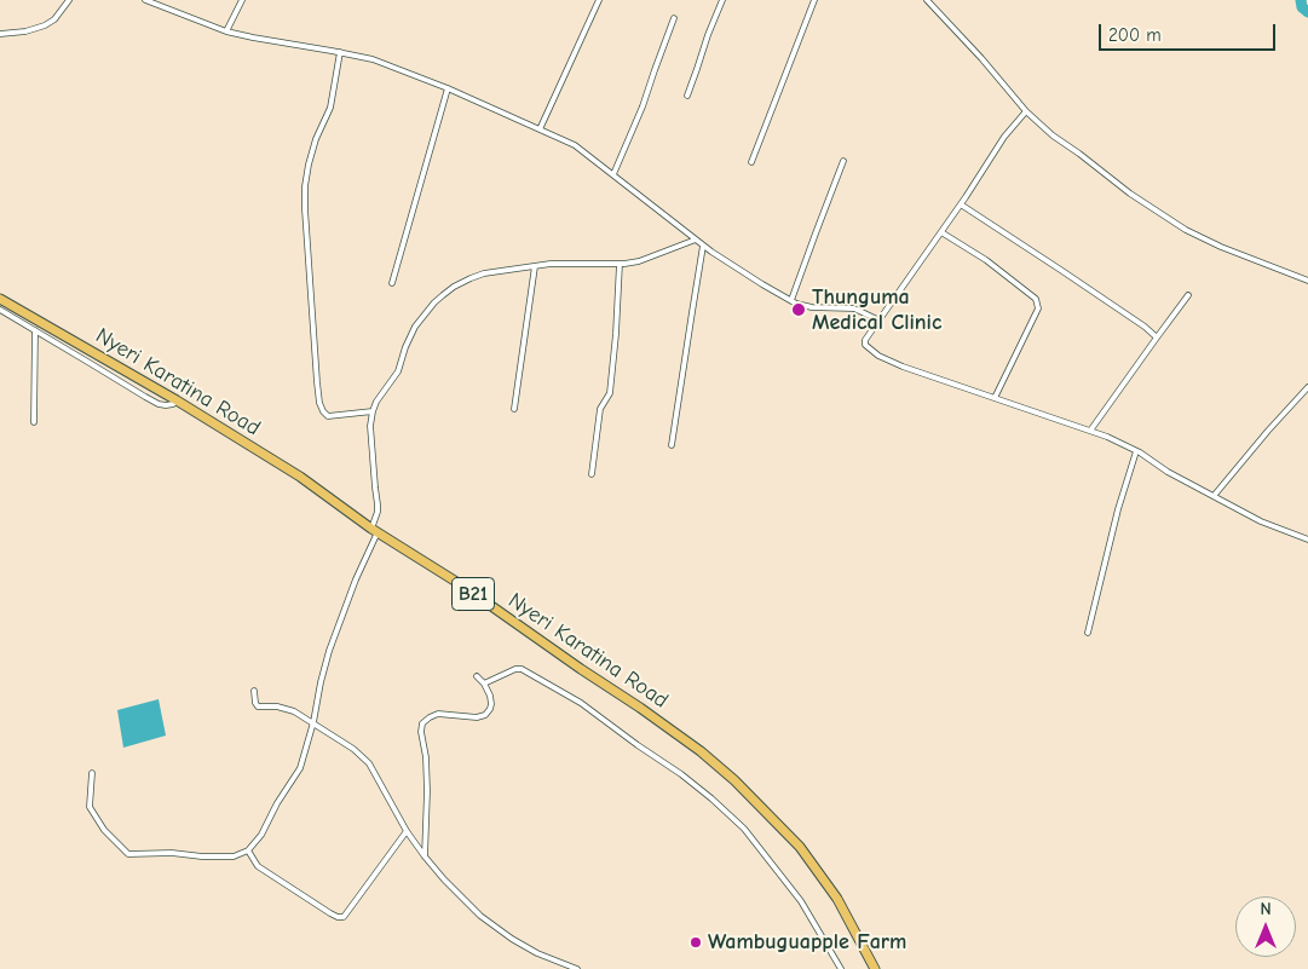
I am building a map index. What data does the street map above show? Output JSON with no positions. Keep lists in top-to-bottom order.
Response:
{
  "streets": {
    "highway": ["Nyeri Karatina Road", "B21"]
  },
  "places": ["Thunguma Medical Clinic", "Wambuguapple Farm"],
  "scale_bar": "200 m",
  "north": "top"
}
